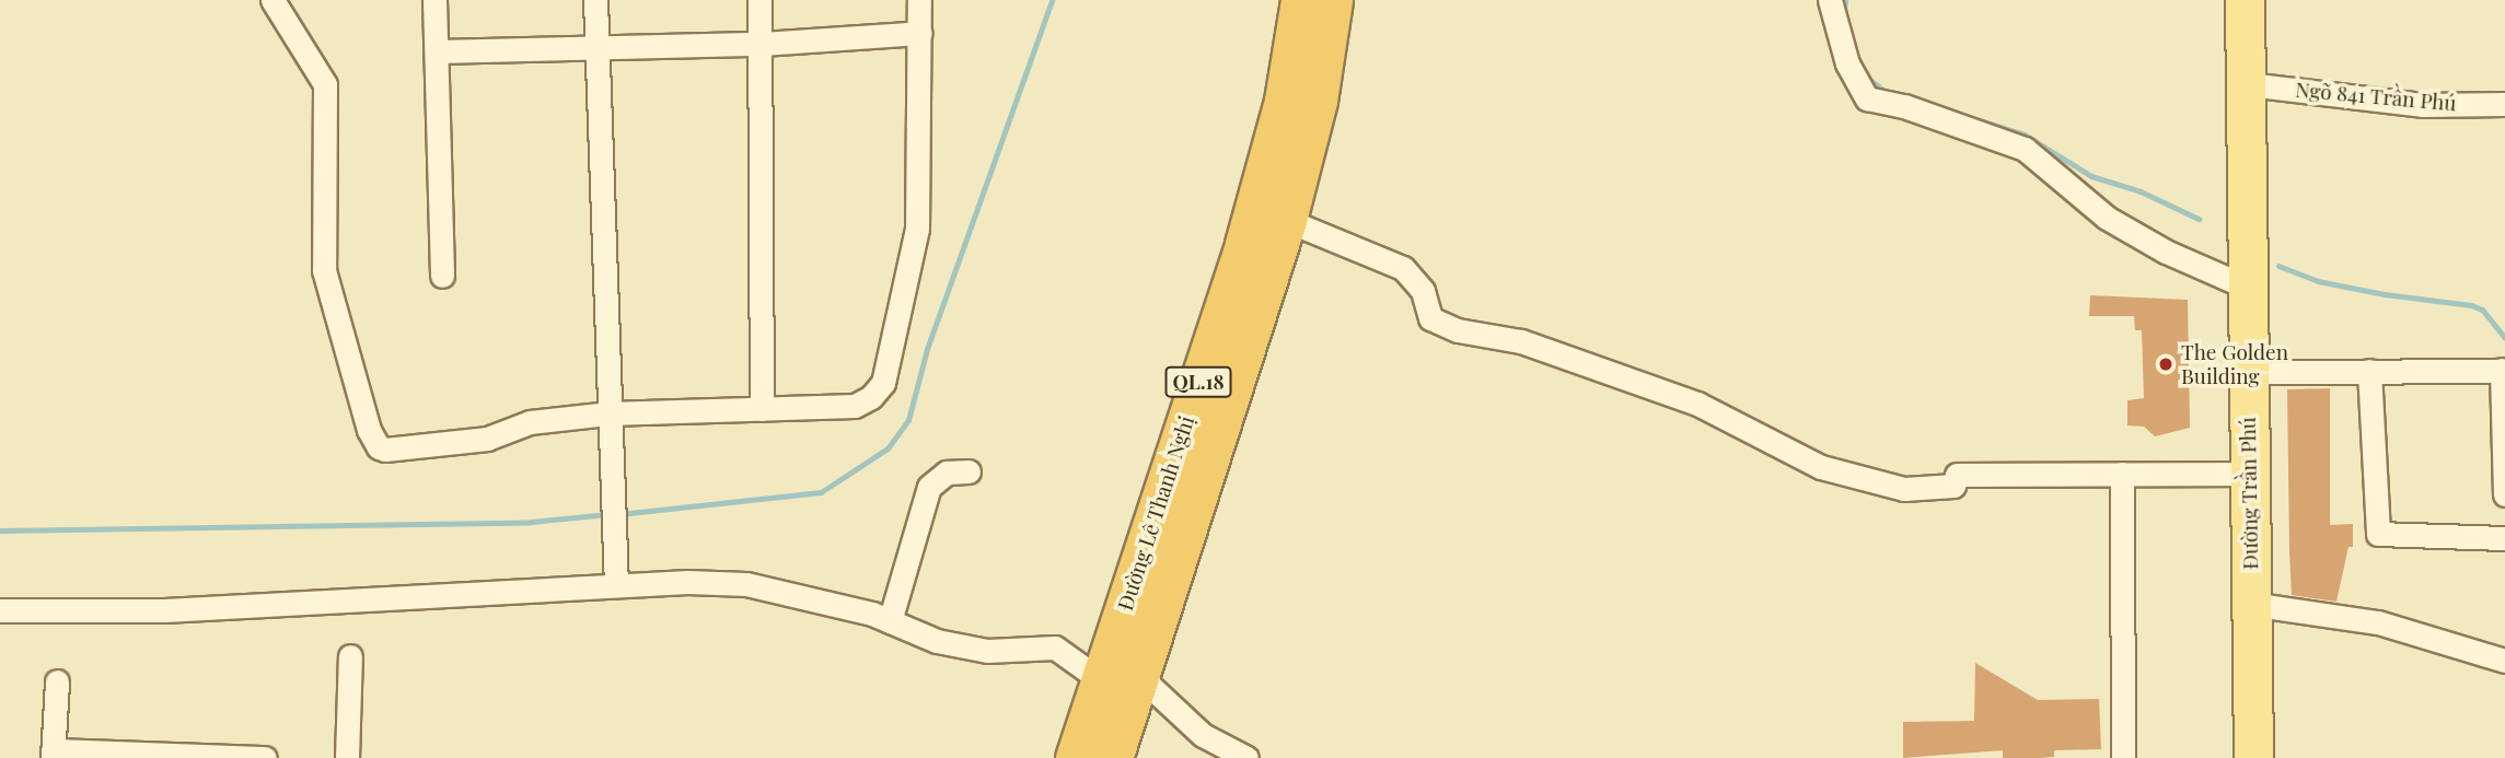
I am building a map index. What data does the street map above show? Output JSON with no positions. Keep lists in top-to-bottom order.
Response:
{
  "streets": {
    "highway": ["QL.18", "Đường Lê Thanh Nghị"],
    "main road": ["Đường Trần Phú"],
    "street": ["Ngõ 841 Trần Phú"]
  },
  "crossings": [
    ["Ngõ 841 Trần Phú", "Đường Trần Phú"]
  ],
  "places": ["The Golden Building"]
}
